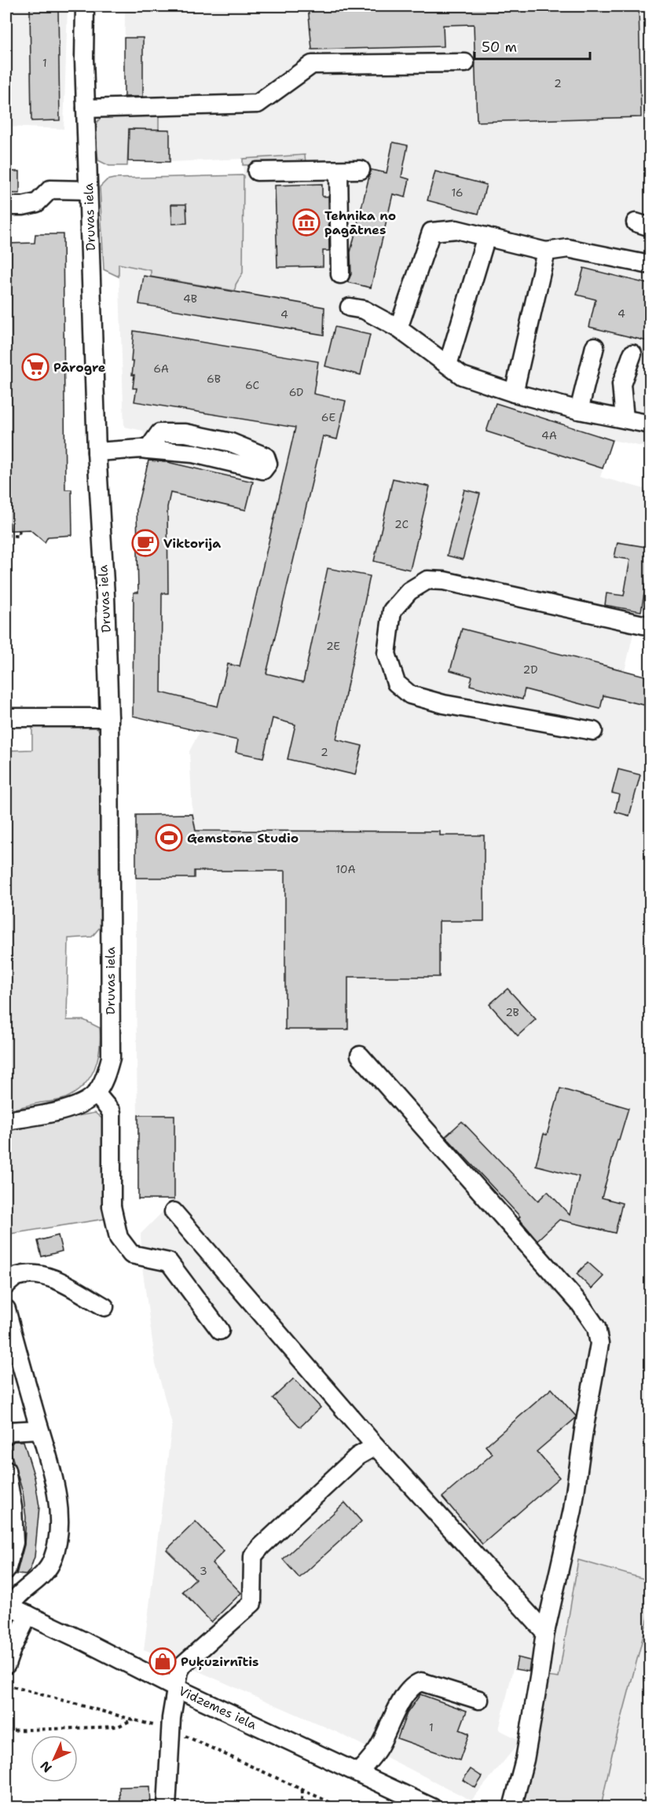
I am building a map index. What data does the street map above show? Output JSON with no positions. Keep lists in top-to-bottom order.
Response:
{
  "streets": {
    "street": ["Druvas iela", "Vidzemes iela"]
  },
  "places": {
    "museum": ["Tehnika no pagātnes"],
    "supermarket": ["Pārogre"],
    "cafe": ["Viktorija"],
    "sports": ["Gemstone Studio"],
    "shop": ["Puķuzirnītis"]
  },
  "house_numbers": [
    "1",
    "2",
    "16",
    "4B",
    "4",
    "4",
    "6A",
    "6B",
    "6C",
    "6D",
    "6E",
    "4A",
    "2C",
    "2E",
    "2D",
    "2",
    "10A",
    "2B",
    "3",
    "1"
  ],
  "scale_bar": "50 m",
  "north": "bottom left"
}
